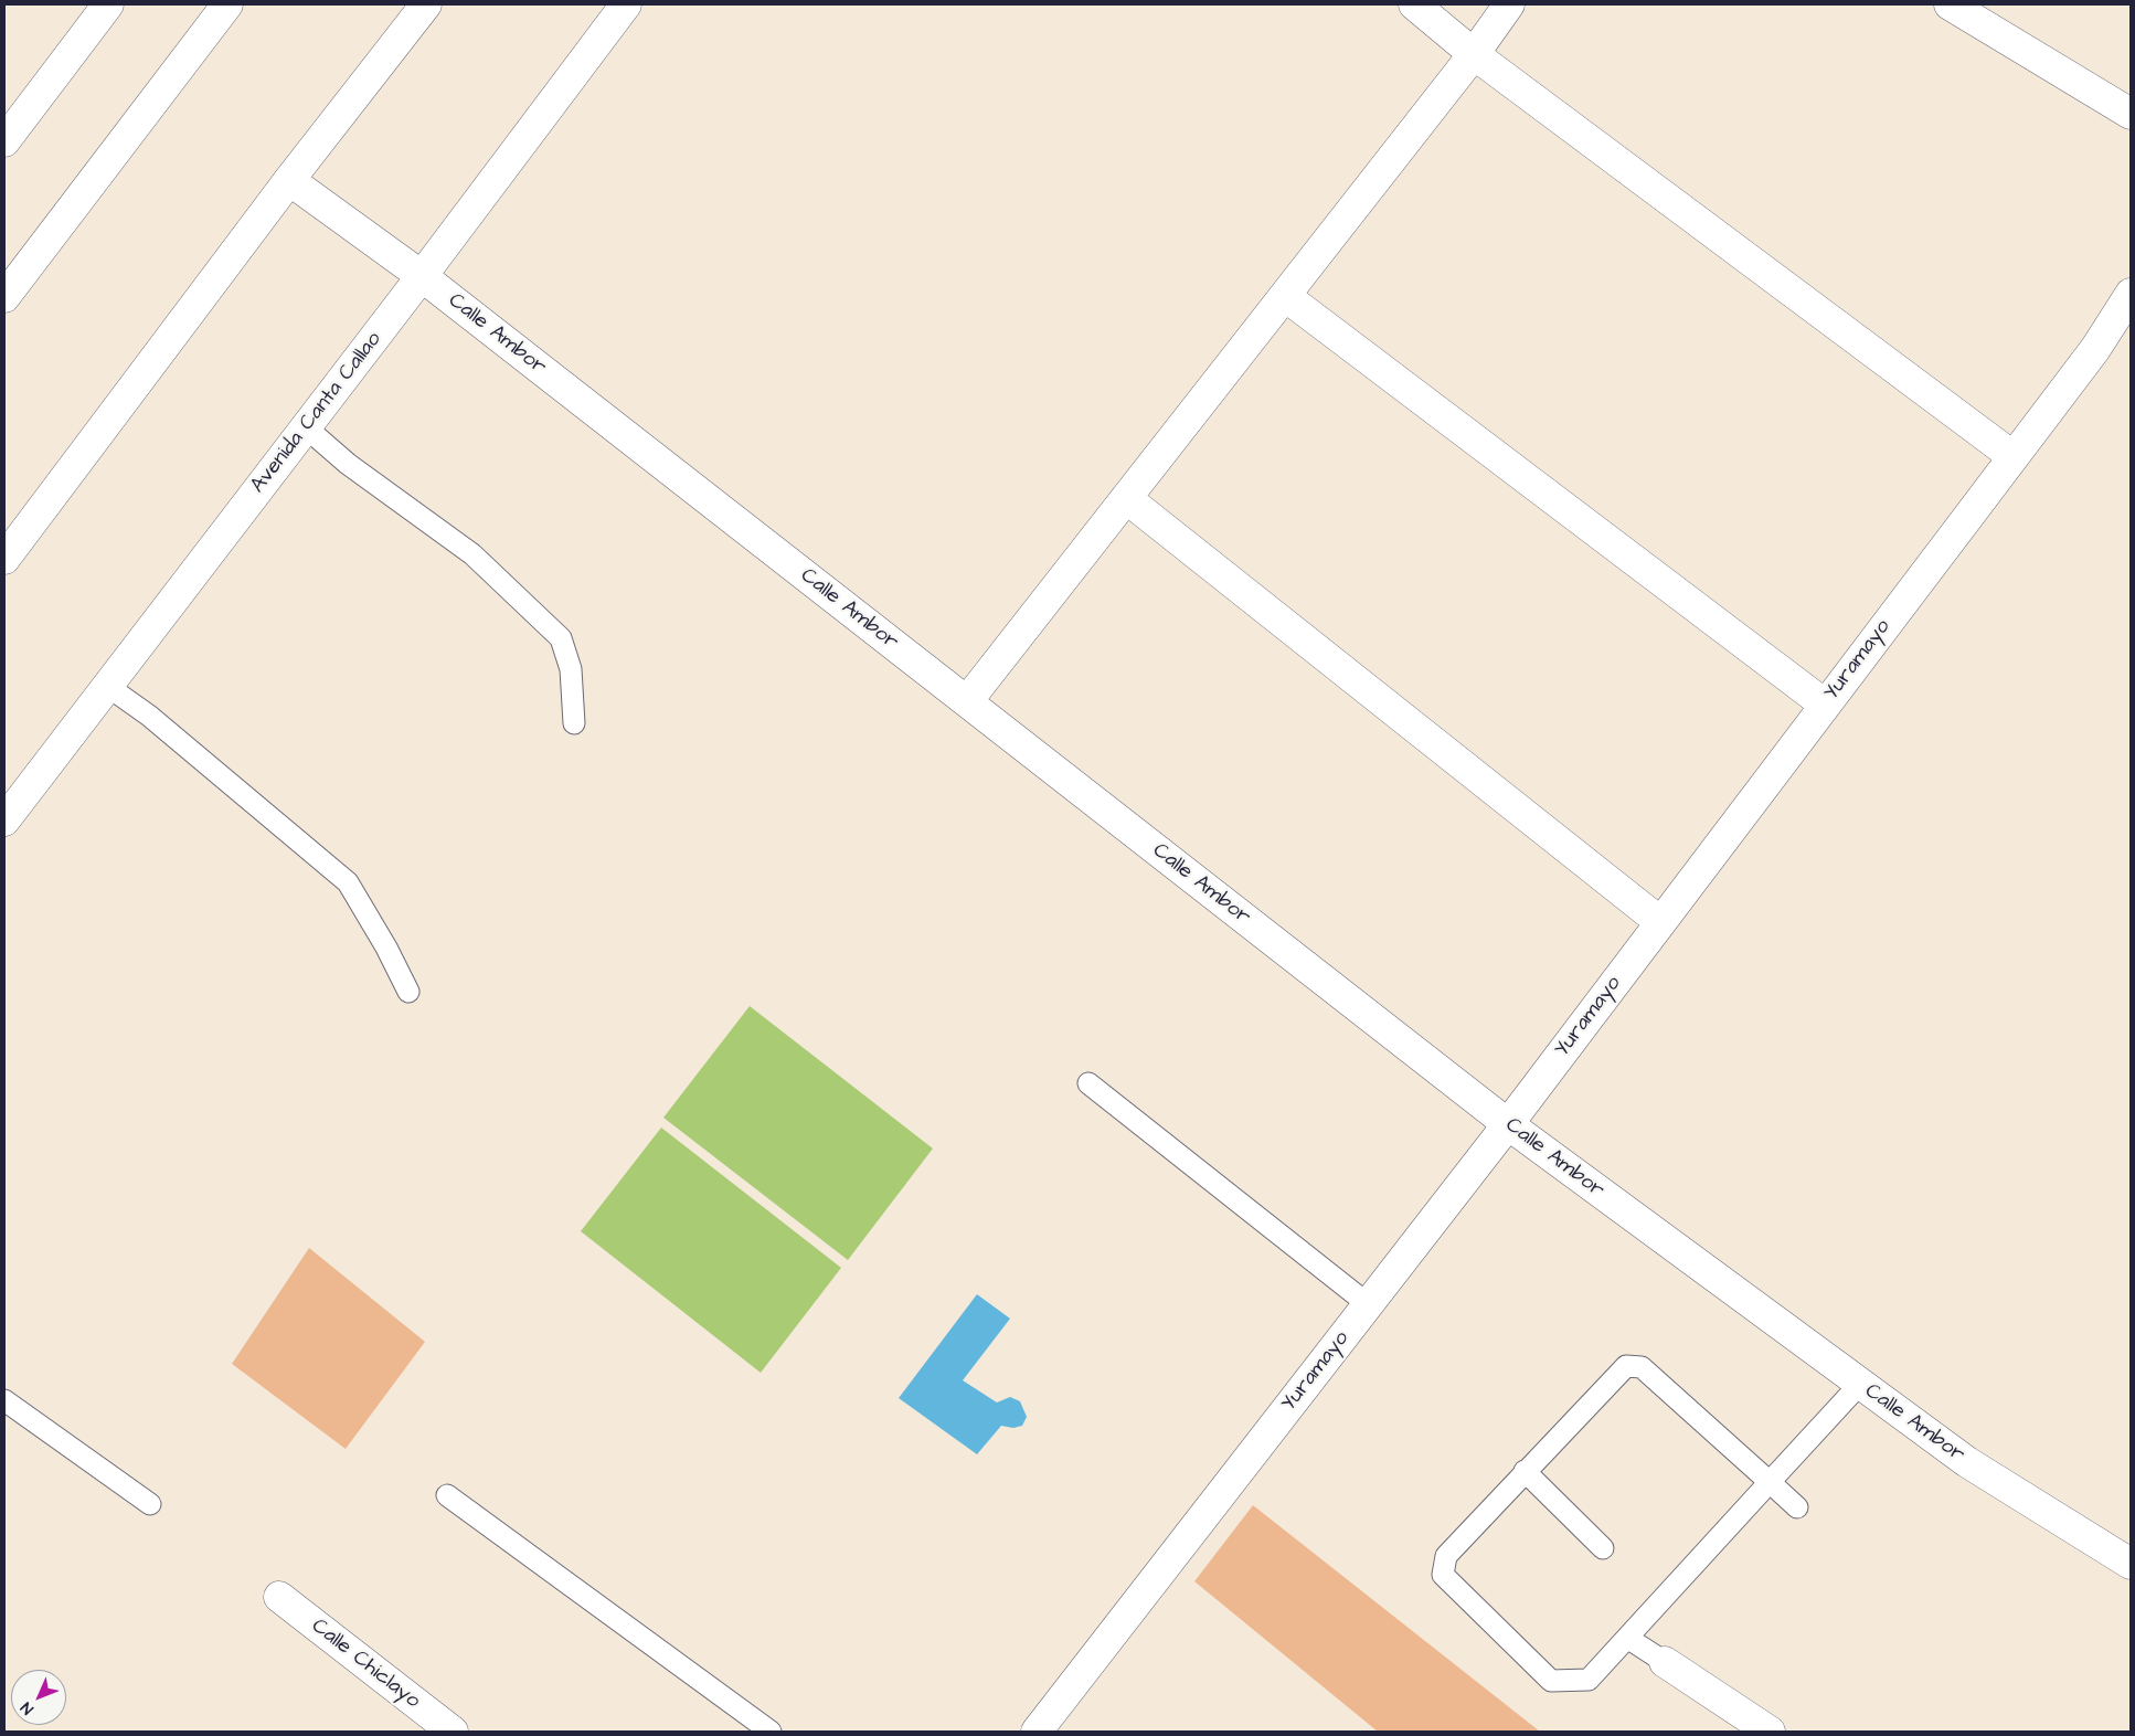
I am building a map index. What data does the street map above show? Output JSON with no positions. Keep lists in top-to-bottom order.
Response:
{
  "streets": {
    "street": [
      "Calle Ambor",
      "Avenida Canta Callao",
      "Yuramayo",
      "Calle Chiclayo"
    ]
  },
  "crossings": [
    ["Calle Ambor", "Avenida Canta Callao"],
    ["Calle Ambor", "Yuramayo"]
  ],
  "north": "bottom left"
}
